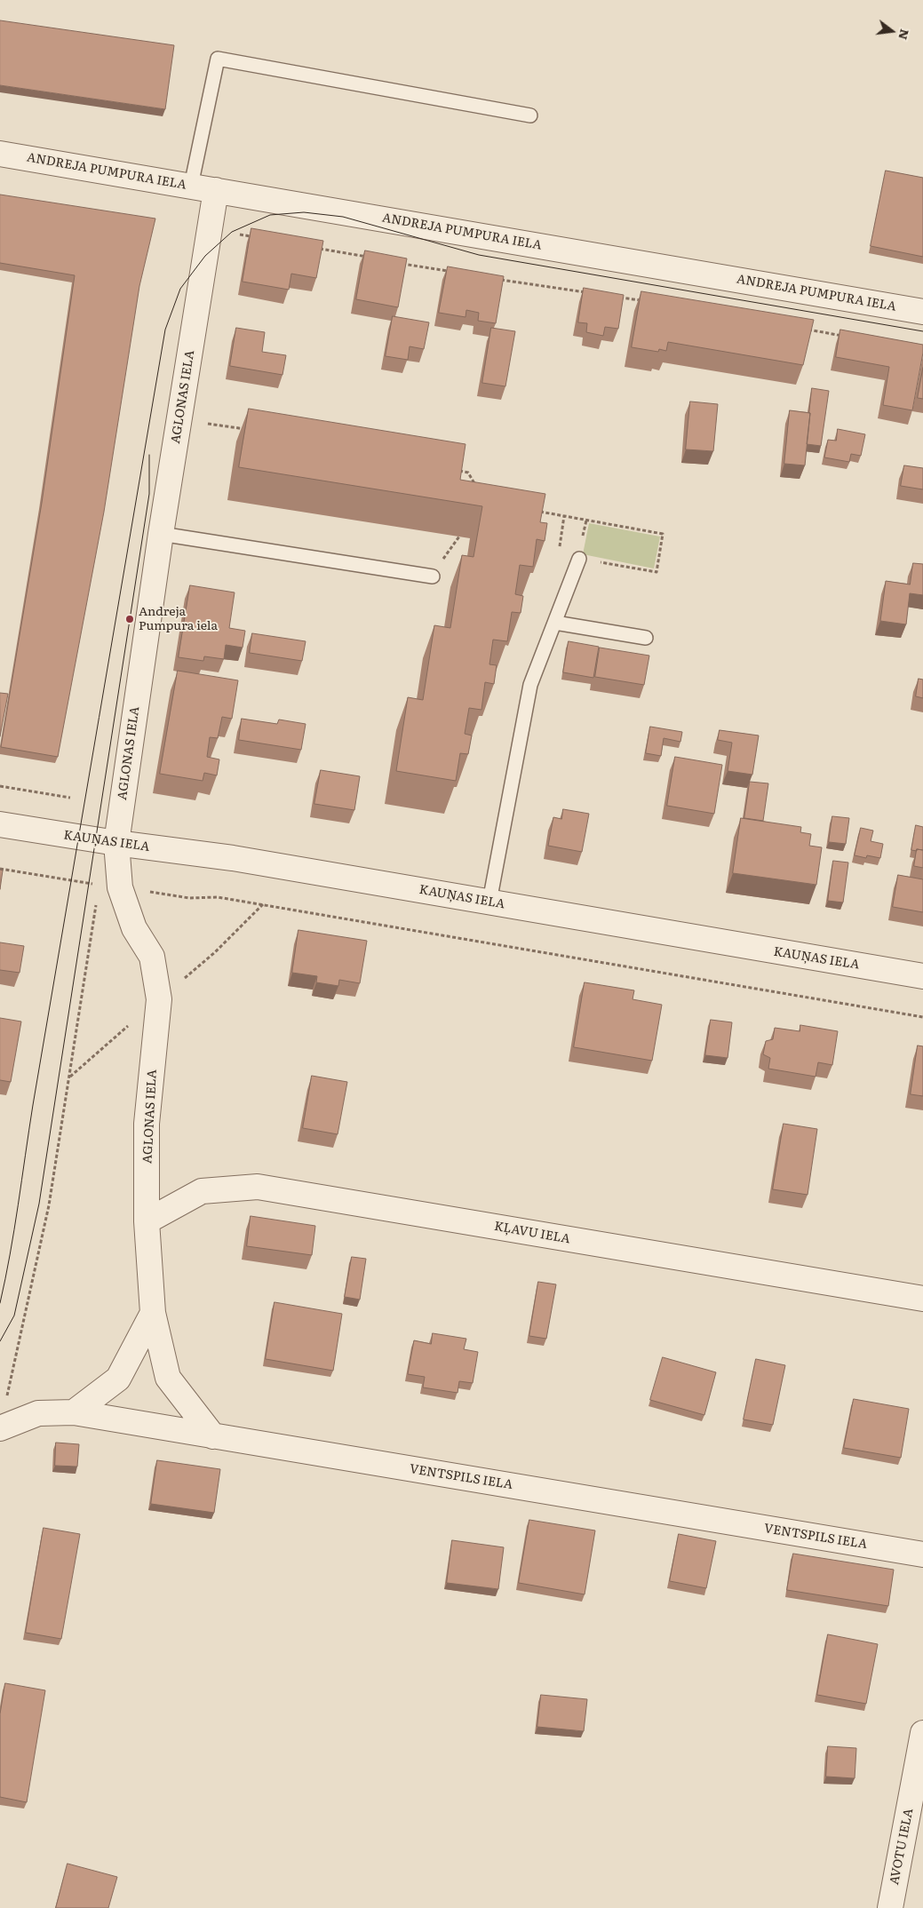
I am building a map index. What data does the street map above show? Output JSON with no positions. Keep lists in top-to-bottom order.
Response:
{
  "streets": {
    "street": [
      "ANDREJA PUMPURA IELA",
      "AGLONAS IELA",
      "KAUŅAS IELA",
      "KĻAVU IELA",
      "VENTSPILS IELA",
      "AVOTU IELA"
    ]
  },
  "crossings": [
    ["ANDREJA PUMPURA IELA", "AGLONAS IELA"],
    ["AGLONAS IELA", "KAUŅAS IELA"],
    ["AGLONAS IELA", "KĻAVU IELA"],
    ["AGLONAS IELA", "VENTSPILS IELA"]
  ],
  "places": ["Andreja Pumpura iela"],
  "north": "right"
}
